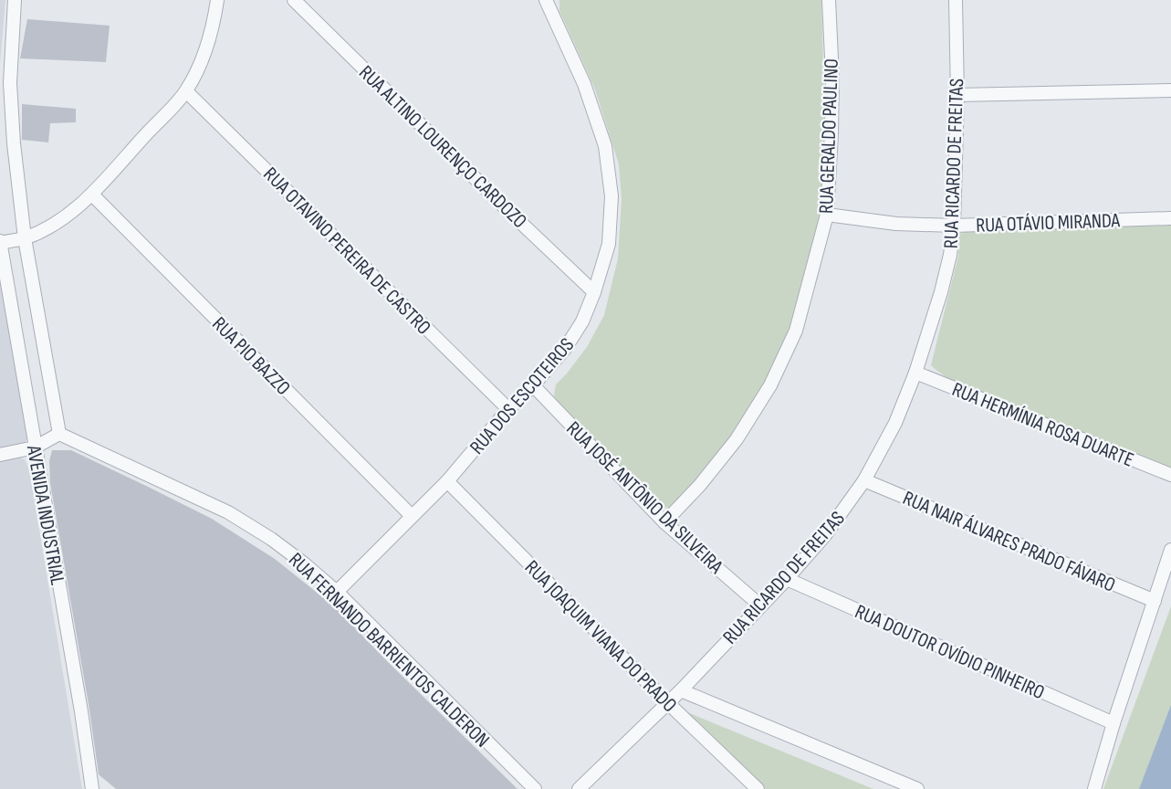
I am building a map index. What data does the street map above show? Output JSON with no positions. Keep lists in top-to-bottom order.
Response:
{
  "streets": {
    "street": [
      "RUA GERALDO PAULINO",
      "RUA ALTINO LOURENÇO CARDOZO",
      "RUA RICARDO DE FREITAS",
      "RUA OTÁVIO MIRANDA",
      "RUA OTAVINO PEREIRA DE CASTRO",
      "RUA PIO BAZZO",
      "RUA DOS ESCOTEIROS",
      "RUA HERMÍNIA ROSA DUARTE",
      "RUA JOSÉ ANTÔNIO DA SILVEIRA",
      "AVENIDA INDUSTRIAL",
      "RUA NAIR ÁLVARES PRADO FÁVARO",
      "RUA JOAQUIM VIANA DO PRADO",
      "RUA FERNANDO BARRIENTOS CALDERON",
      "RUA DOUTOR OVÍDIO PINHEIRO"
    ]
  },
  "crossings": [
    ["RUA GERALDO PAULINO", "RUA OTÁVIO MIRANDA"],
    ["RUA GERALDO PAULINO", "RUA JOSÉ ANTÔNIO DA SILVEIRA"],
    ["RUA ALTINO LOURENÇO CARDOZO", "RUA DOS ESCOTEIROS"],
    ["RUA RICARDO DE FREITAS", "RUA OTÁVIO MIRANDA"],
    ["RUA RICARDO DE FREITAS", "RUA HERMÍNIA ROSA DUARTE"],
    ["RUA RICARDO DE FREITAS", "RUA JOSÉ ANTÔNIO DA SILVEIRA"],
    ["RUA RICARDO DE FREITAS", "RUA NAIR ÁLVARES PRADO FÁVARO"],
    ["RUA RICARDO DE FREITAS", "RUA JOAQUIM VIANA DO PRADO"],
    ["RUA RICARDO DE FREITAS", "RUA DOUTOR OVÍDIO PINHEIRO"],
    ["RUA OTAVINO PEREIRA DE CASTRO", "RUA DOS ESCOTEIROS"],
    ["RUA PIO BAZZO", "RUA DOS ESCOTEIROS"],
    ["RUA DOS ESCOTEIROS", "RUA JOSÉ ANTÔNIO DA SILVEIRA"],
    ["RUA DOS ESCOTEIROS", "RUA JOAQUIM VIANA DO PRADO"],
    ["RUA DOS ESCOTEIROS", "RUA FERNANDO BARRIENTOS CALDERON"],
    ["AVENIDA INDUSTRIAL", "RUA FERNANDO BARRIENTOS CALDERON"]
  ]
}
